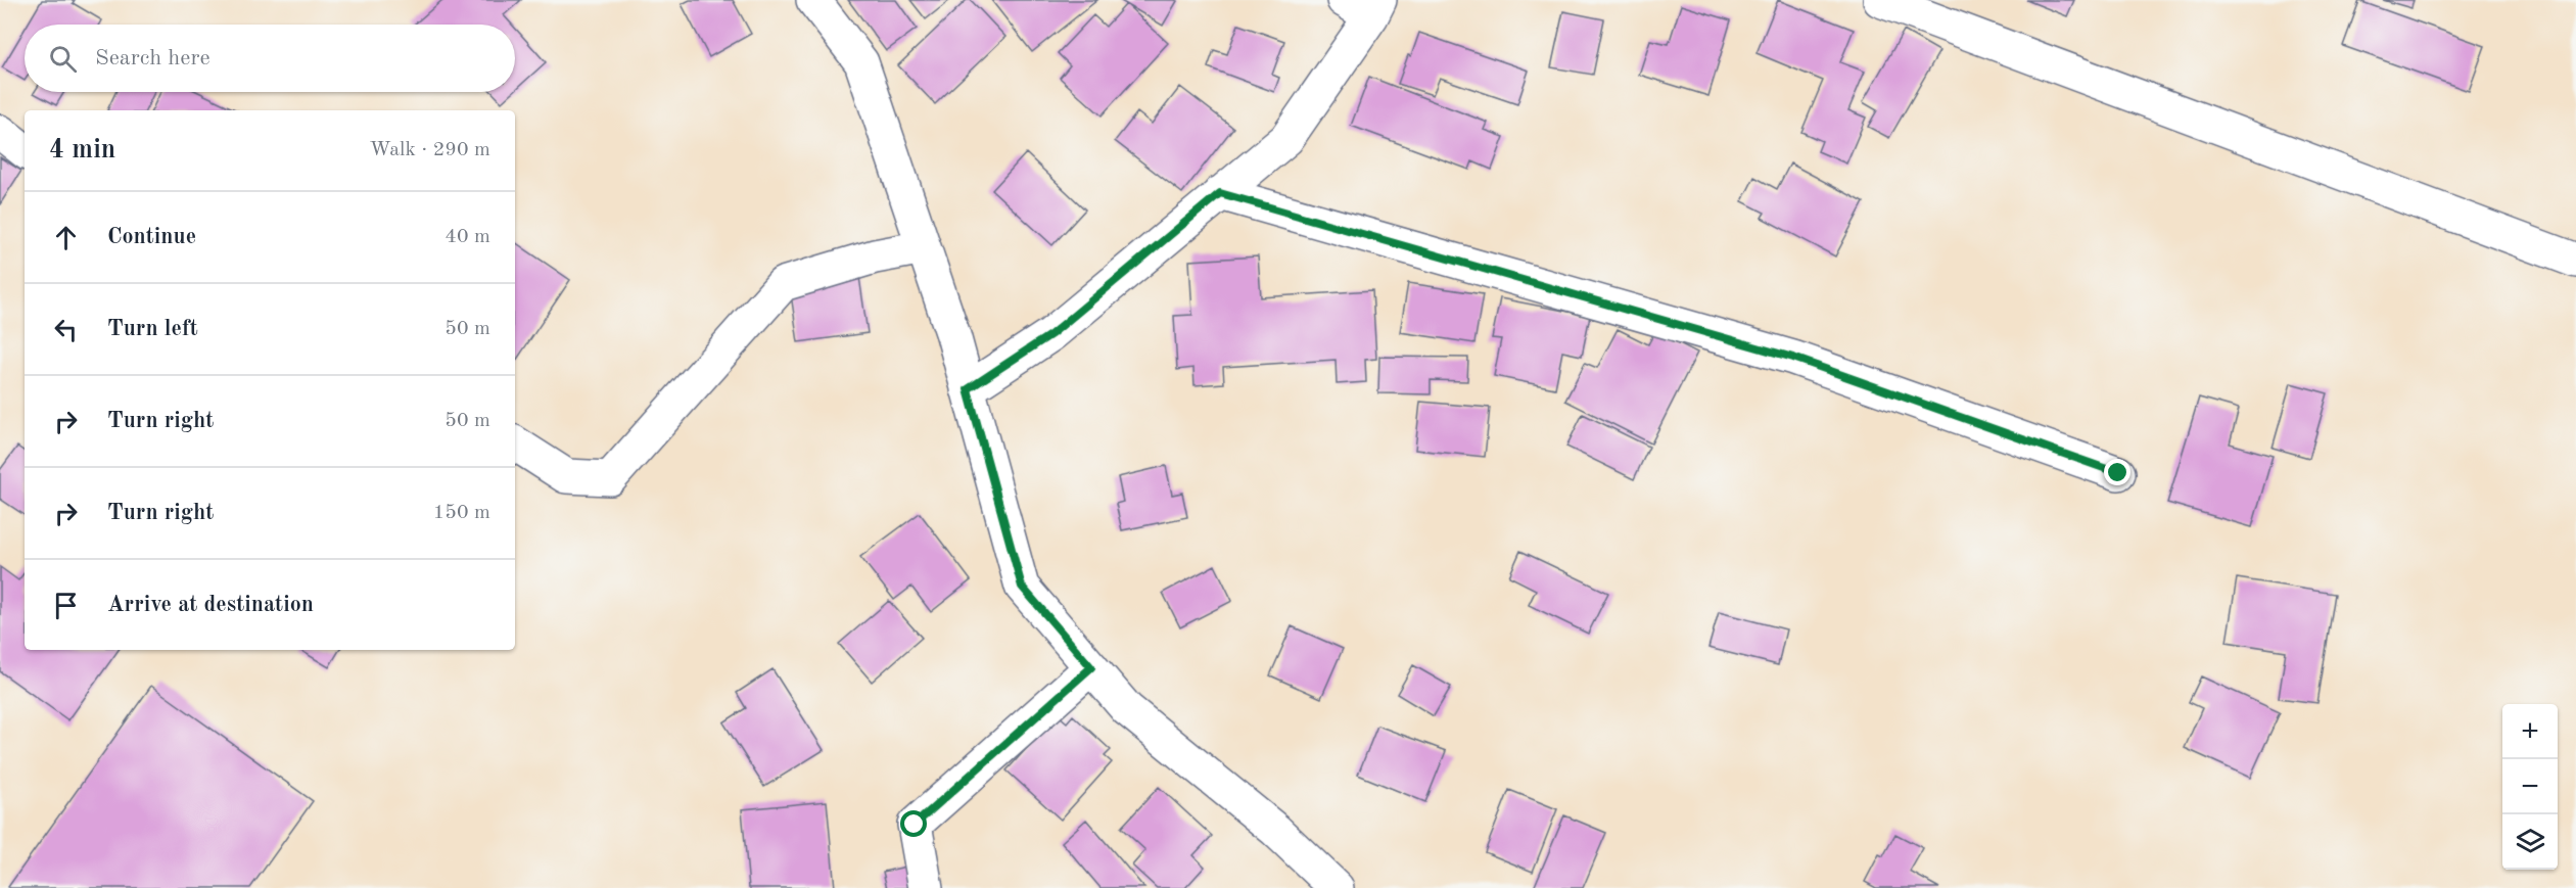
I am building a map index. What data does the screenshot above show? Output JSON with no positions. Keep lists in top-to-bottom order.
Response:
{
  "page": {
    "search": "Search here",
    "heading": ["4 min", "Walk · 290 m"],
    "list": [
      ["Continue", "40 m"],
      ["Turn left", "50 m"],
      ["Turn right", "50 m"],
      ["Turn right", "150 m"],
      "Arrive at destination"
    ],
    "map_buttons": ["+", "−"]
  }
}
